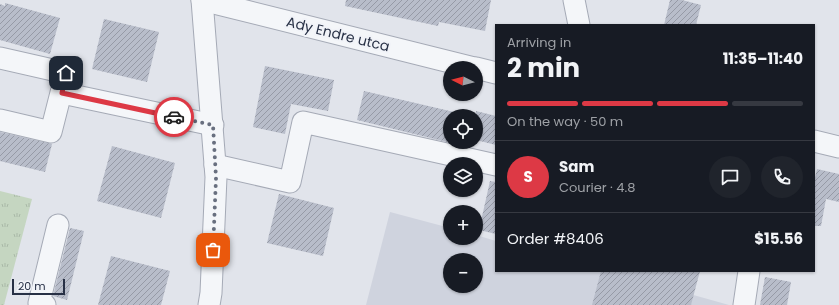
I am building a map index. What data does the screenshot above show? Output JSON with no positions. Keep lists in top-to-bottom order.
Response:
{
  "streets": {
    "street": ["Ady Endre utca"]
  },
  "scale_bar": "20 m",
  "north": "left",
  "page": {
    "heading": ["2 min", "Arriving in", "11:35–11:40"],
    "panel": [
      "Sam",
      "Courier · 4.8",
      "Order #8406",
      "$15.56"
    ],
    "map_buttons": ["+", "−"],
    "bar": "On the way · 50 m",
    "round": "S",
    "scale": "20 m"
  }
}
